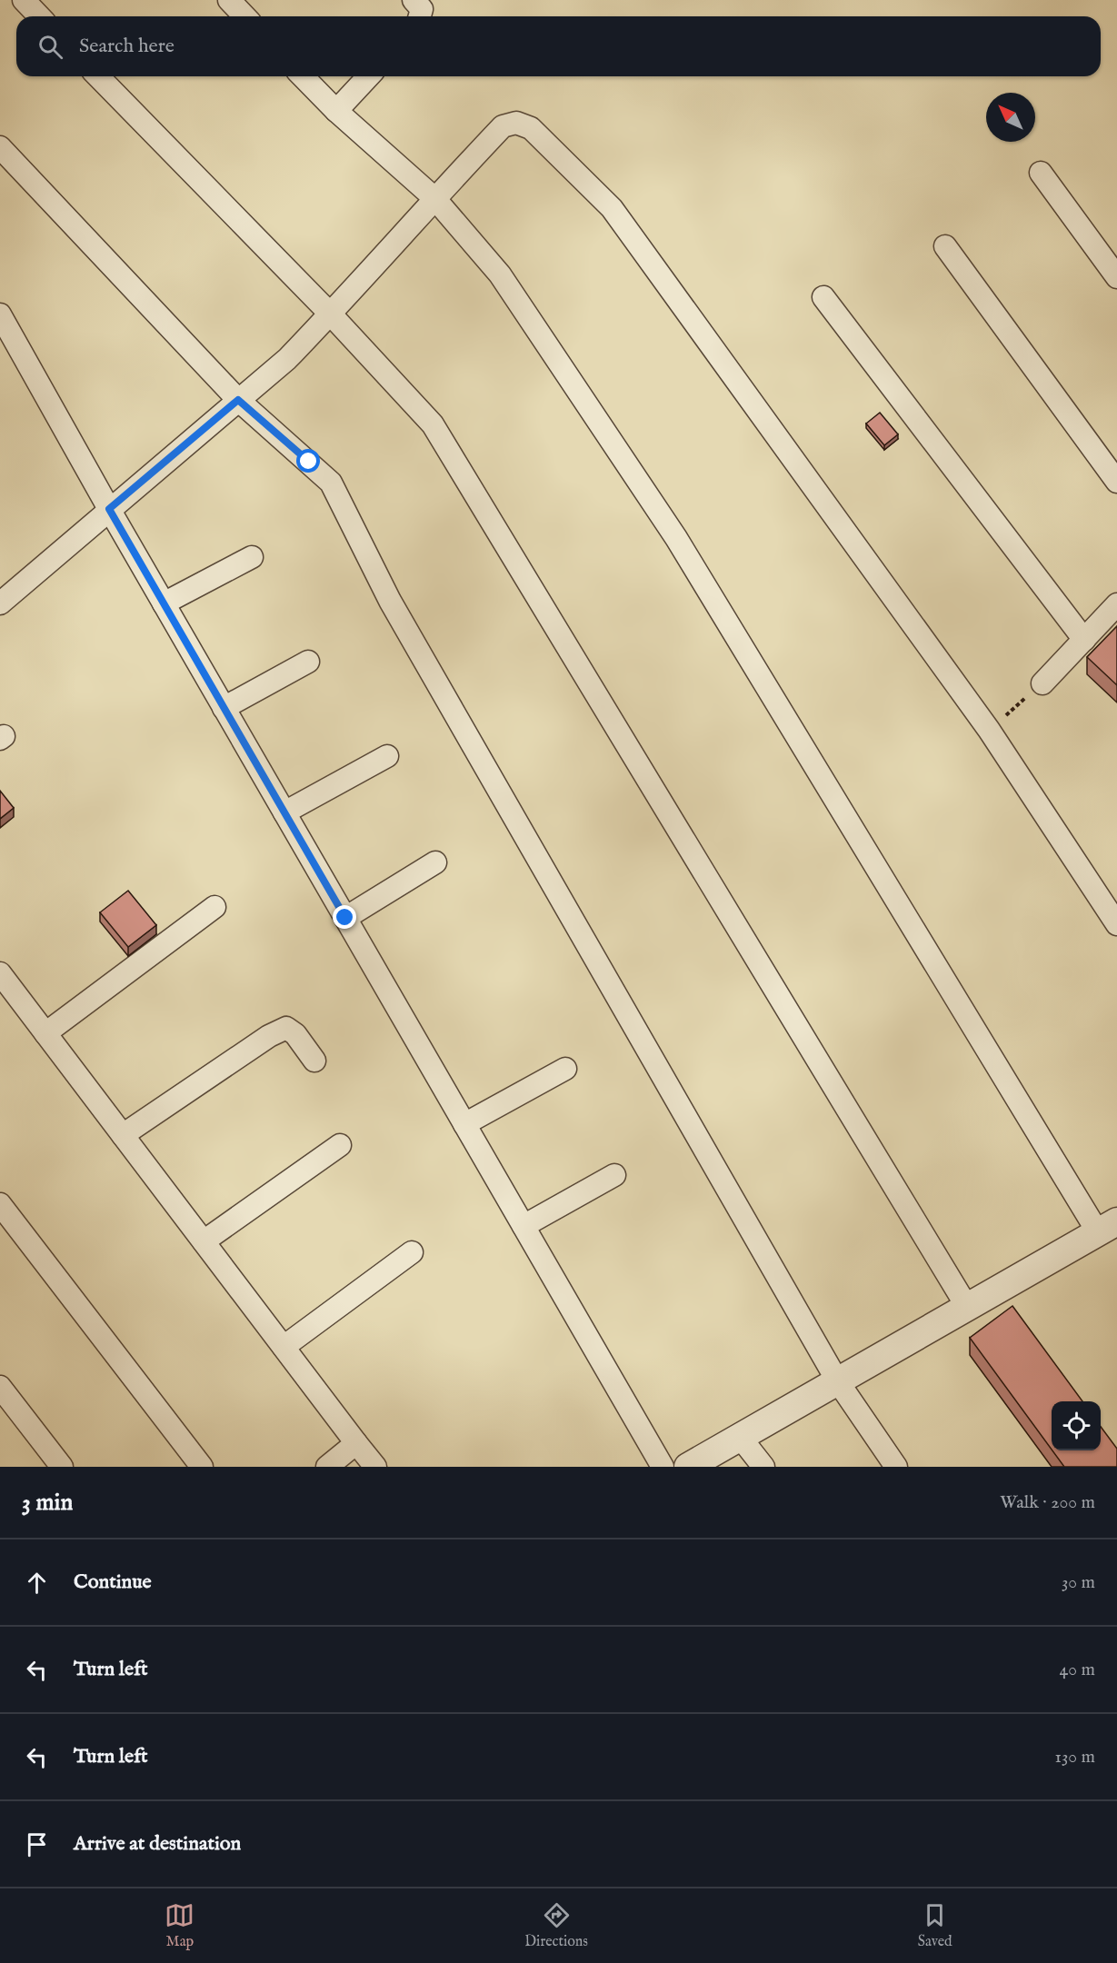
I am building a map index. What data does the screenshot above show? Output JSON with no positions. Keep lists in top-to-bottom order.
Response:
{
  "north": "top left",
  "page": {
    "search": "Search here",
    "heading": ["3 min", "Walk · 200 m"],
    "list": [
      ["Continue", "30 m"],
      ["Turn left", "40 m"],
      ["Turn left", "130 m"],
      "Arrive at destination"
    ],
    "nav": ["Map", "Directions", "Saved"]
  }
}
